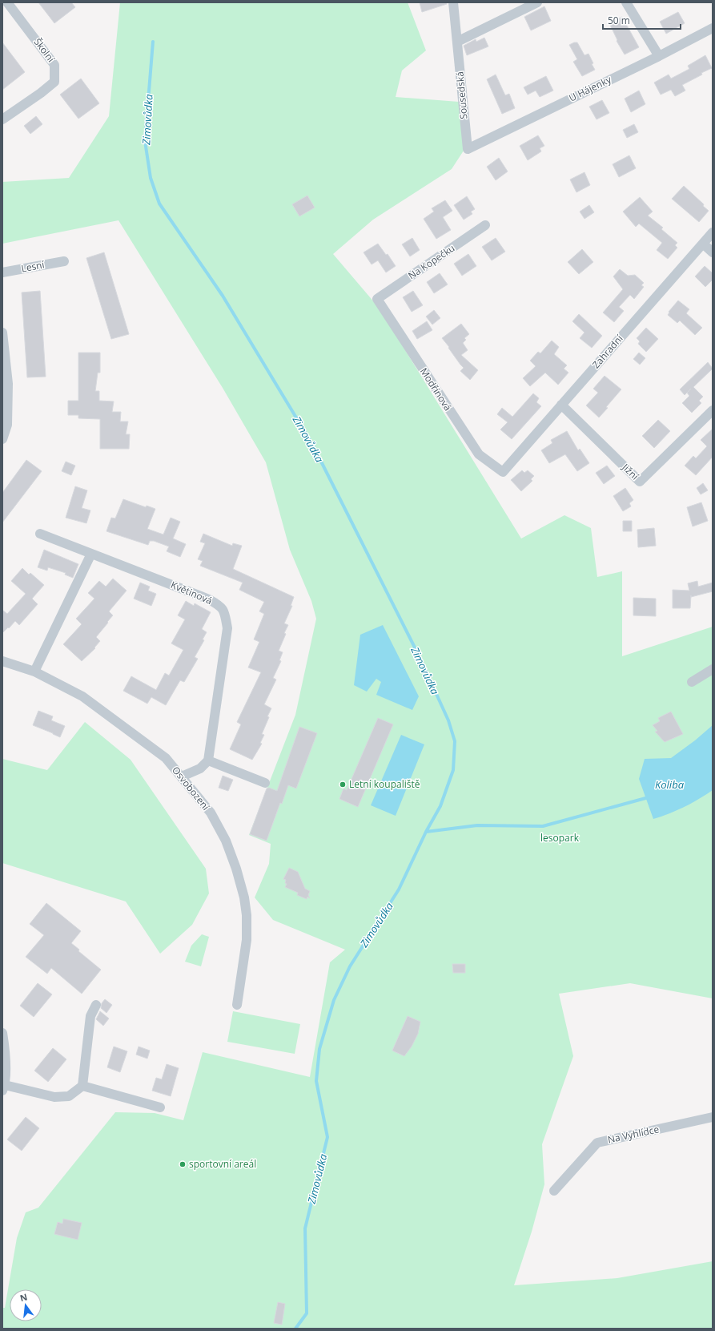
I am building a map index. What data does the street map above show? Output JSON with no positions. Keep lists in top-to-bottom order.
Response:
{
  "streets": {
    "street": [
      "Školní",
      "U Hájenky",
      "Sousedská",
      "Na Kopečku",
      "Lesní",
      "Zahradní",
      "Modřínová",
      "Jižní",
      "Květinová",
      "Osvobození",
      "Na Vyhlídce"
    ]
  },
  "crossings": [
    ["U Hájenky", "Sousedská"],
    ["Na Kopečku", "Modřínová"],
    ["Zahradní", "Modřínová"],
    ["Zahradní", "Jižní"]
  ],
  "water": ["Zimovůdka", "Koliba"],
  "parks": ["lesopark"],
  "places": ["Letní koupaliště", "sportovní areál"],
  "scale_bar": "50 m",
  "north": "top"
}
